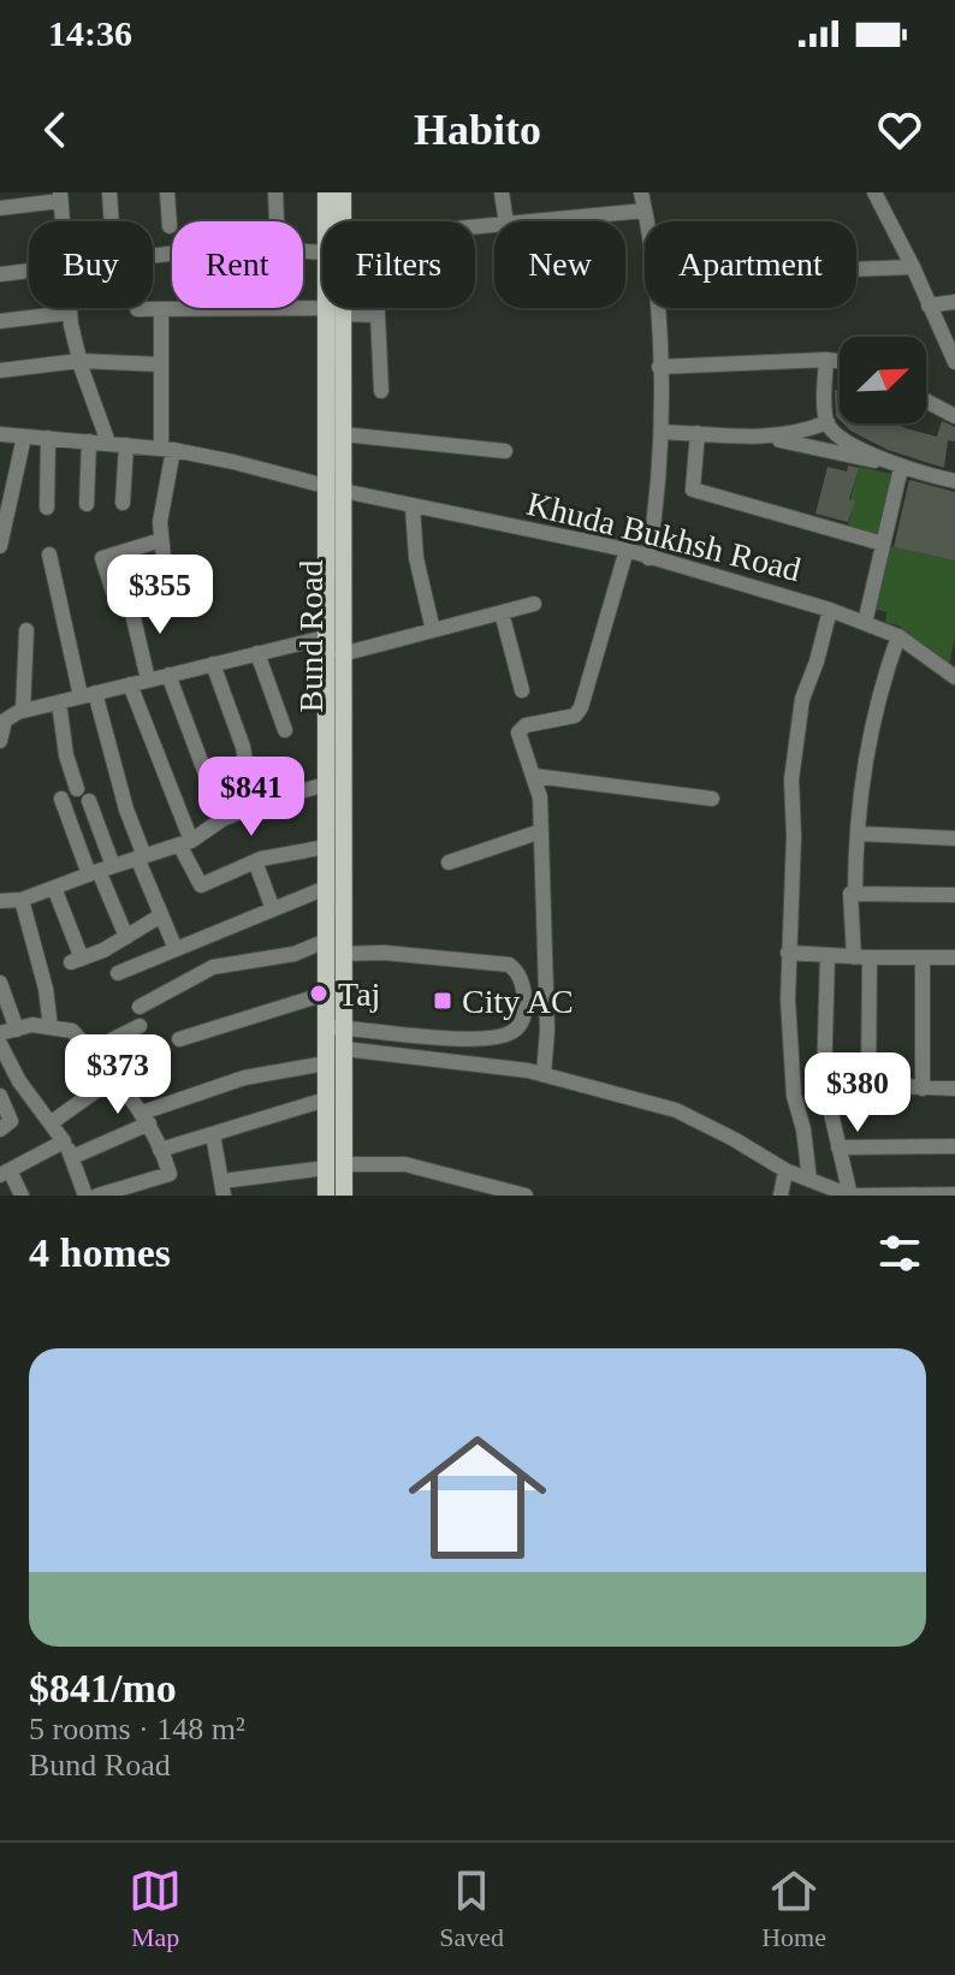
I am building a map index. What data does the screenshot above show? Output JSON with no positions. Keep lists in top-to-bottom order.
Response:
{
  "streets": {
    "main road": ["Bund Road"],
    "street": ["Khuda Bukhsh Road"]
  },
  "crossings": [
    ["Khuda Bukhsh Road", "Bund Road"]
  ],
  "places": {
    "other": ["Taj"],
    "transit": ["City AC"]
  },
  "north": "top right",
  "page": {
    "status": "14:36",
    "header": "Habito",
    "chip": [
      "Buy",
      "Rent",
      "Filters",
      "New",
      "Apartment"
    ],
    "price": [
      "$355",
      "$841",
      "$373",
      "$380"
    ],
    "heading": "4 homes",
    "list": [
      {
        "name": "$841/mo",
        "note": "5 rooms · 148 m² · Bund Road"
      }
    ],
    "tabs": ["Map", "Saved", "Home"]
  }
}
